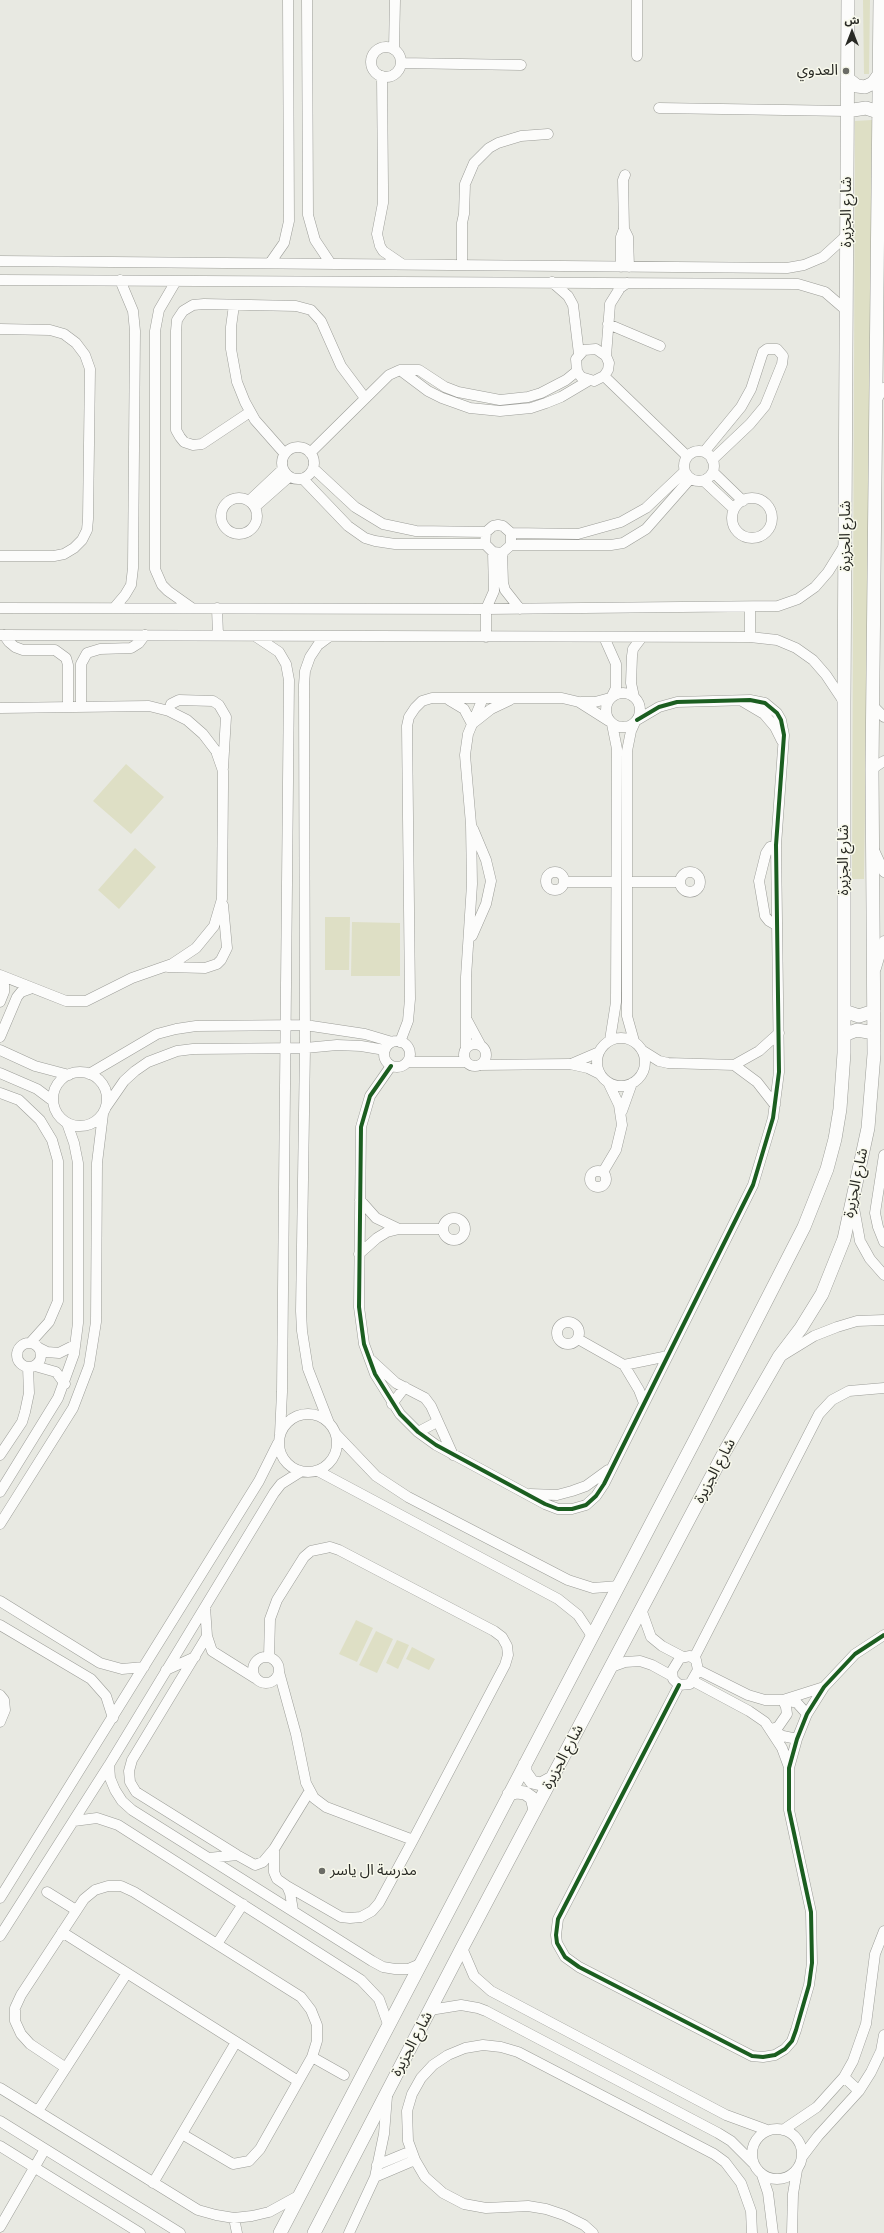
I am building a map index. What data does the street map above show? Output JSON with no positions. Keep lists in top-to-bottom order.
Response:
{
  "streets": {
    "main road": ["شارع الجزيرة"]
  },
  "places": ["العدوي", "مدرسة ال ياسر"],
  "north": "top"
}
